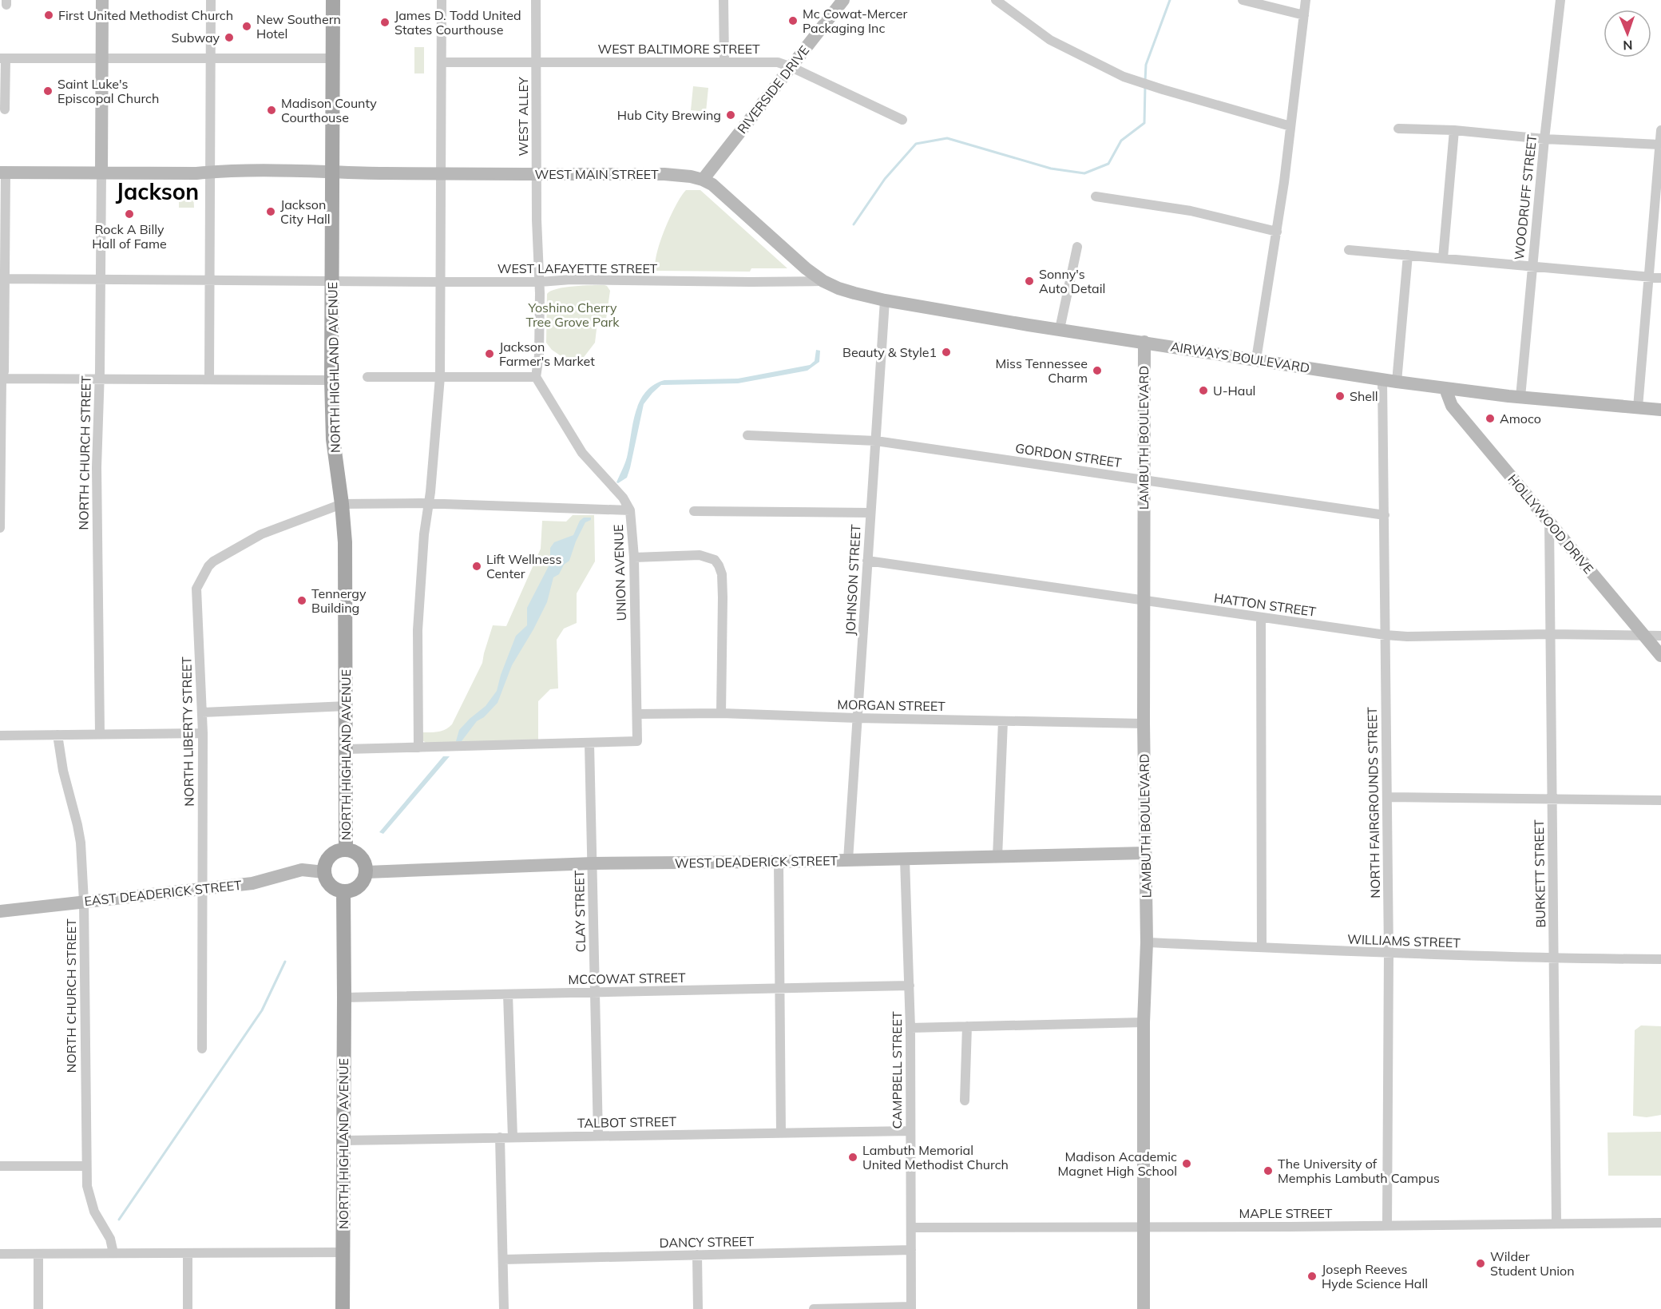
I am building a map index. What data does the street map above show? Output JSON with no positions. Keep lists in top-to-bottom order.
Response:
{
  "streets": {
    "main road": ["NORTH HIGHLAND AVENUE"],
    "street": [
      "WEST BALTIMORE STREET",
      "RIVERSIDE DRIVE",
      "WEST ALLEY",
      "WEST MAIN STREET",
      "WOODRUFF STREET",
      "WEST LAFAYETTE STREET",
      "AIRWAYS BOULEVARD",
      "LAMBUTH BOULEVARD",
      "NORTH CHURCH STREET",
      "GORDON STREET",
      "HOLLYWOOD DRIVE",
      "UNION AVENUE",
      "JOHNSON STREET",
      "HATTON STREET",
      "MORGAN STREET",
      "NORTH LIBERTY STREET",
      "NORTH FAIRGROUNDS STREET",
      "WEST DEADERICK STREET",
      "BURKETT STREET",
      "EAST DEADERICK STREET",
      "CLAY STREET",
      "WILLIAMS STREET",
      "MCCOWAT STREET",
      "CAMPBELL STREET",
      "TALBOT STREET",
      "MAPLE STREET",
      "DANCY STREET"
    ]
  },
  "crossings": [
    ["WEST BALTIMORE STREET", "RIVERSIDE DRIVE"],
    ["WEST BALTIMORE STREET", "WEST ALLEY"],
    ["RIVERSIDE DRIVE", "WEST MAIN STREET"],
    ["WEST ALLEY", "WEST MAIN STREET"],
    ["WEST ALLEY", "WEST LAFAYETTE STREET"],
    ["WEST ALLEY", "UNION AVENUE"],
    ["WEST MAIN STREET", "WEST LAFAYETTE STREET"],
    ["WEST MAIN STREET", "AIRWAYS BOULEVARD"],
    ["WEST MAIN STREET", "NORTH HIGHLAND AVENUE"],
    ["WEST MAIN STREET", "NORTH CHURCH STREET"],
    ["WOODRUFF STREET", "AIRWAYS BOULEVARD"],
    ["WEST LAFAYETTE STREET", "AIRWAYS BOULEVARD"],
    ["WEST LAFAYETTE STREET", "NORTH HIGHLAND AVENUE"],
    ["WEST LAFAYETTE STREET", "NORTH CHURCH STREET"],
    ["AIRWAYS BOULEVARD", "LAMBUTH BOULEVARD"],
    ["AIRWAYS BOULEVARD", "HOLLYWOOD DRIVE"],
    ["AIRWAYS BOULEVARD", "JOHNSON STREET"],
    ["AIRWAYS BOULEVARD", "NORTH FAIRGROUNDS STREET"],
    ["NORTH HIGHLAND AVENUE", "NORTH LIBERTY STREET"],
    ["NORTH HIGHLAND AVENUE", "WEST DEADERICK STREET"],
    ["NORTH HIGHLAND AVENUE", "EAST DEADERICK STREET"],
    ["NORTH HIGHLAND AVENUE", "MCCOWAT STREET"],
    ["NORTH HIGHLAND AVENUE", "TALBOT STREET"],
    ["LAMBUTH BOULEVARD", "GORDON STREET"],
    ["LAMBUTH BOULEVARD", "HATTON STREET"],
    ["LAMBUTH BOULEVARD", "MORGAN STREET"],
    ["LAMBUTH BOULEVARD", "WEST DEADERICK STREET"],
    ["LAMBUTH BOULEVARD", "WILLIAMS STREET"],
    ["LAMBUTH BOULEVARD", "MAPLE STREET"],
    ["NORTH CHURCH STREET", "EAST DEADERICK STREET"],
    ["GORDON STREET", "JOHNSON STREET"],
    ["GORDON STREET", "NORTH FAIRGROUNDS STREET"],
    ["HOLLYWOOD DRIVE", "HATTON STREET"],
    ["HOLLYWOOD DRIVE", "BURKETT STREET"],
    ["UNION AVENUE", "MORGAN STREET"],
    ["UNION AVENUE", "CLAY STREET"],
    ["JOHNSON STREET", "HATTON STREET"],
    ["JOHNSON STREET", "MORGAN STREET"],
    ["JOHNSON STREET", "WEST DEADERICK STREET"],
    ["HATTON STREET", "NORTH FAIRGROUNDS STREET"],
    ["HATTON STREET", "BURKETT STREET"],
    ["NORTH LIBERTY STREET", "EAST DEADERICK STREET"],
    ["NORTH FAIRGROUNDS STREET", "WILLIAMS STREET"],
    ["NORTH FAIRGROUNDS STREET", "MAPLE STREET"],
    ["WEST DEADERICK STREET", "EAST DEADERICK STREET"],
    ["WEST DEADERICK STREET", "CLAY STREET"],
    ["WEST DEADERICK STREET", "CAMPBELL STREET"],
    ["BURKETT STREET", "WILLIAMS STREET"],
    ["BURKETT STREET", "MAPLE STREET"],
    ["CLAY STREET", "MCCOWAT STREET"],
    ["CLAY STREET", "TALBOT STREET"],
    ["MCCOWAT STREET", "CAMPBELL STREET"],
    ["CAMPBELL STREET", "TALBOT STREET"],
    ["CAMPBELL STREET", "MAPLE STREET"],
    ["CAMPBELL STREET", "DANCY STREET"]
  ],
  "districts": ["Jackson"],
  "parks": ["Yoshino Cherry Tree Grove Park"],
  "places": [
    "First United Methodist Church",
    "Mc Cowat-Mercer Packaging Inc",
    "James D. Todd United States Courthouse",
    "New Southern Hotel",
    "Subway",
    "Saint Luke's Episcopal Church",
    "Madison County Courthouse",
    "Hub City Brewing",
    "Jackson City Hall",
    "Rock A Billy Hall of Fame",
    "Sonny's Auto Detail",
    "Beauty & Style1",
    "Jackson Farmer's Market",
    "Miss Tennessee Charm",
    "U-Haul",
    "Shell",
    "Amoco",
    "Lift Wellness Center",
    "Tennergy Building",
    "Lambuth Memorial United Methodist Church",
    "Madison Academic Magnet High School",
    "The University of Memphis Lambuth Campus",
    "Wilder Student Union",
    "Joseph Reeves Hyde Science Hall"
  ],
  "north": "bottom"
}
